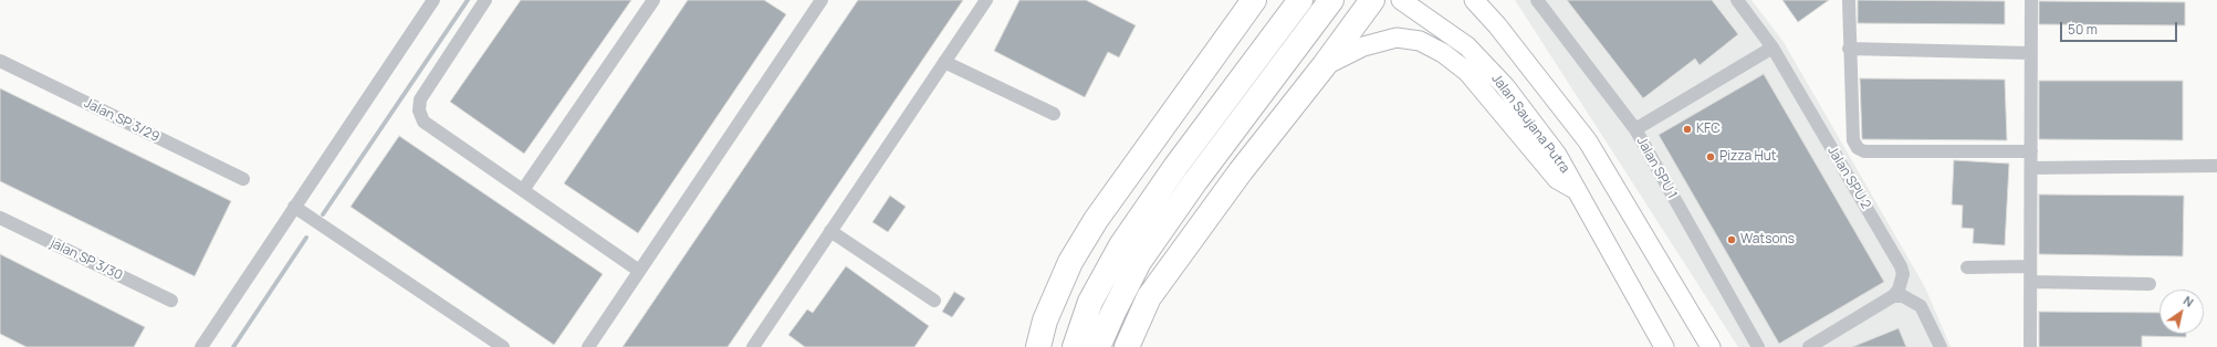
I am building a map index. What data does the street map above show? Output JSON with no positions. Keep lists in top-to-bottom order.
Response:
{
  "streets": {
    "main road": ["Jalan Saujana Putra"],
    "street": [
      "Jalan SP 3/29",
      "Jalan SPU 1",
      "Jalan SPU 2",
      "jalan SP 3/30"
    ]
  },
  "places": ["KFC", "Pizza Hut", "Watsons"],
  "scale_bar": "50 m",
  "north": "top right"
}
